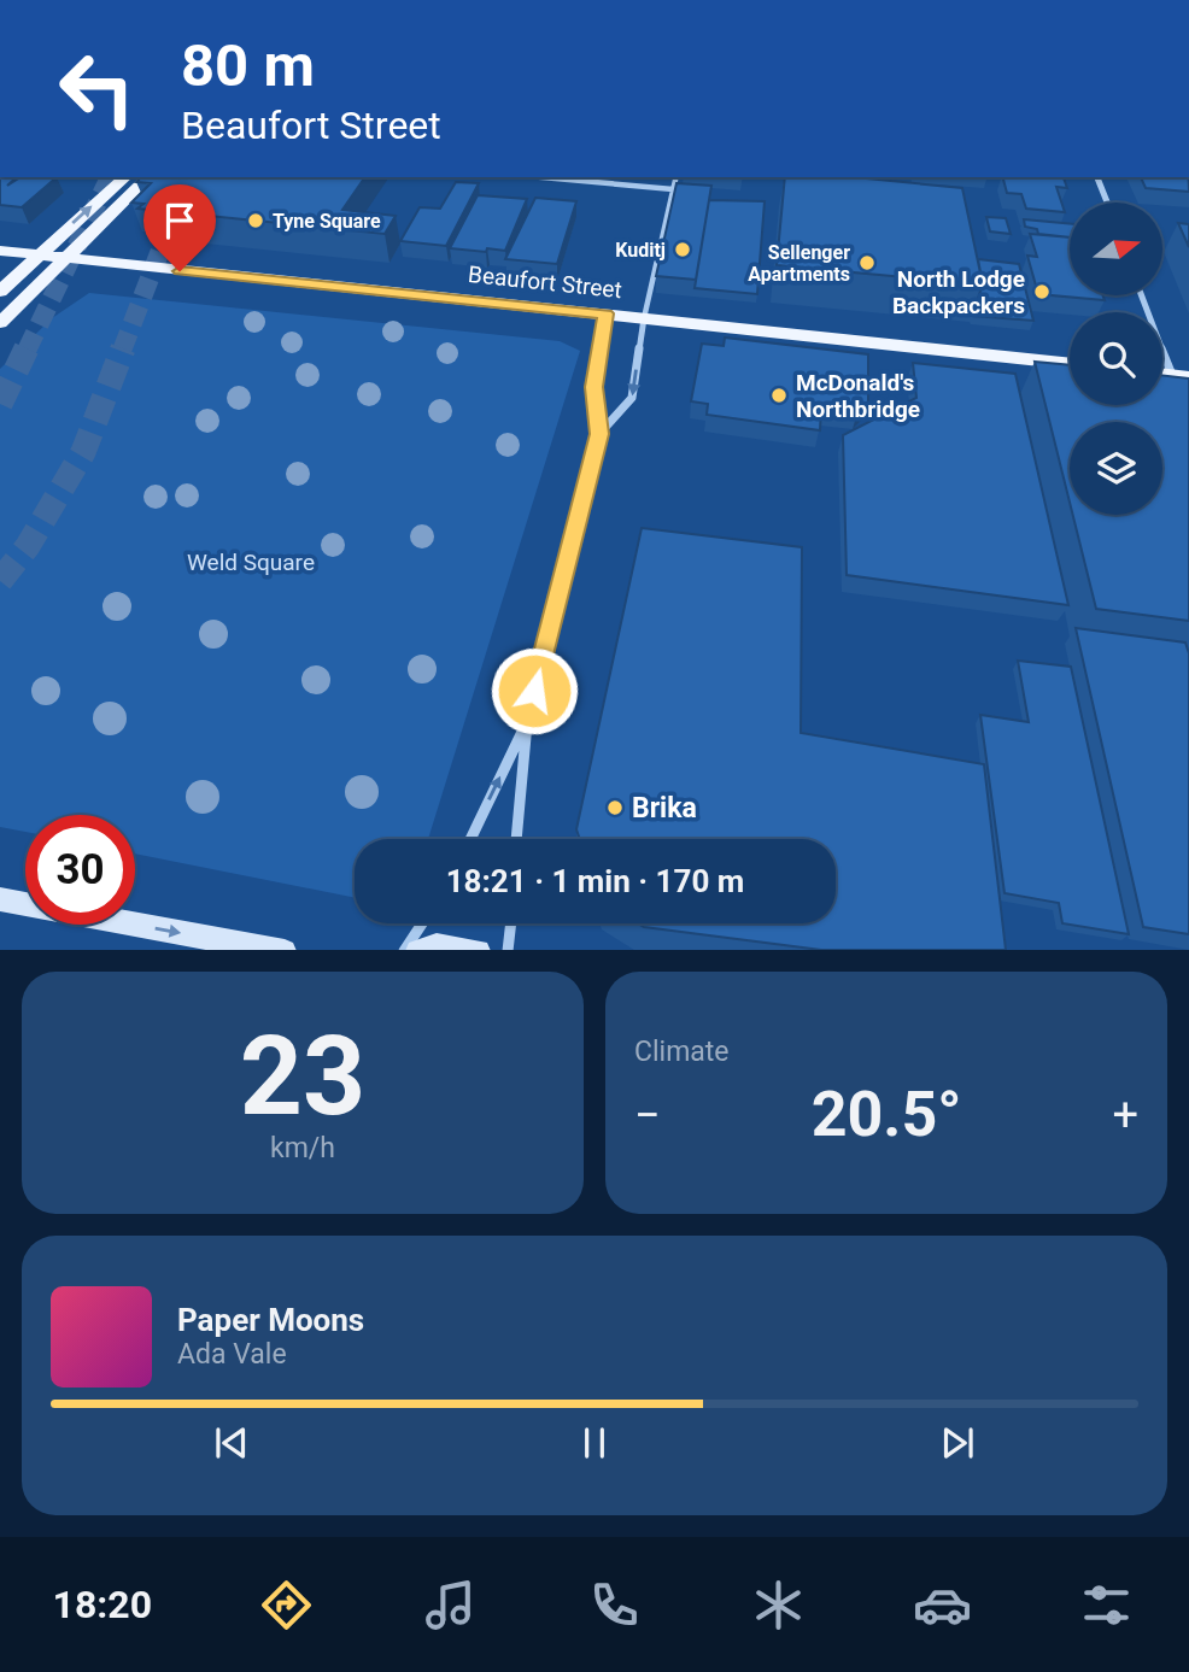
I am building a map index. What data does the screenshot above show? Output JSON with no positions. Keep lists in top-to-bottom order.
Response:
{
  "streets": {
    "main road": ["Beaufort Street"]
  },
  "parks": ["Weld Square"],
  "places": [
    "Tyne Square",
    "Kuditj",
    "Sellenger Apartments",
    "North Lodge Backpackers",
    "McDonald's Northbridge",
    "Brika"
  ],
  "north": "right",
  "page": {
    "turn": ["80 m", "Beaufort Street"],
    "limit": "30",
    "trip": "18:21 · 1 min · 170 m",
    "tile": [
      ["23", "km/h"],
      "Climate"
    ],
    "heat": ["−", "20.5°", "+"],
    "song": ["Paper Moons", "Ada Vale"],
    "tabs": "18:20"
  }
}
